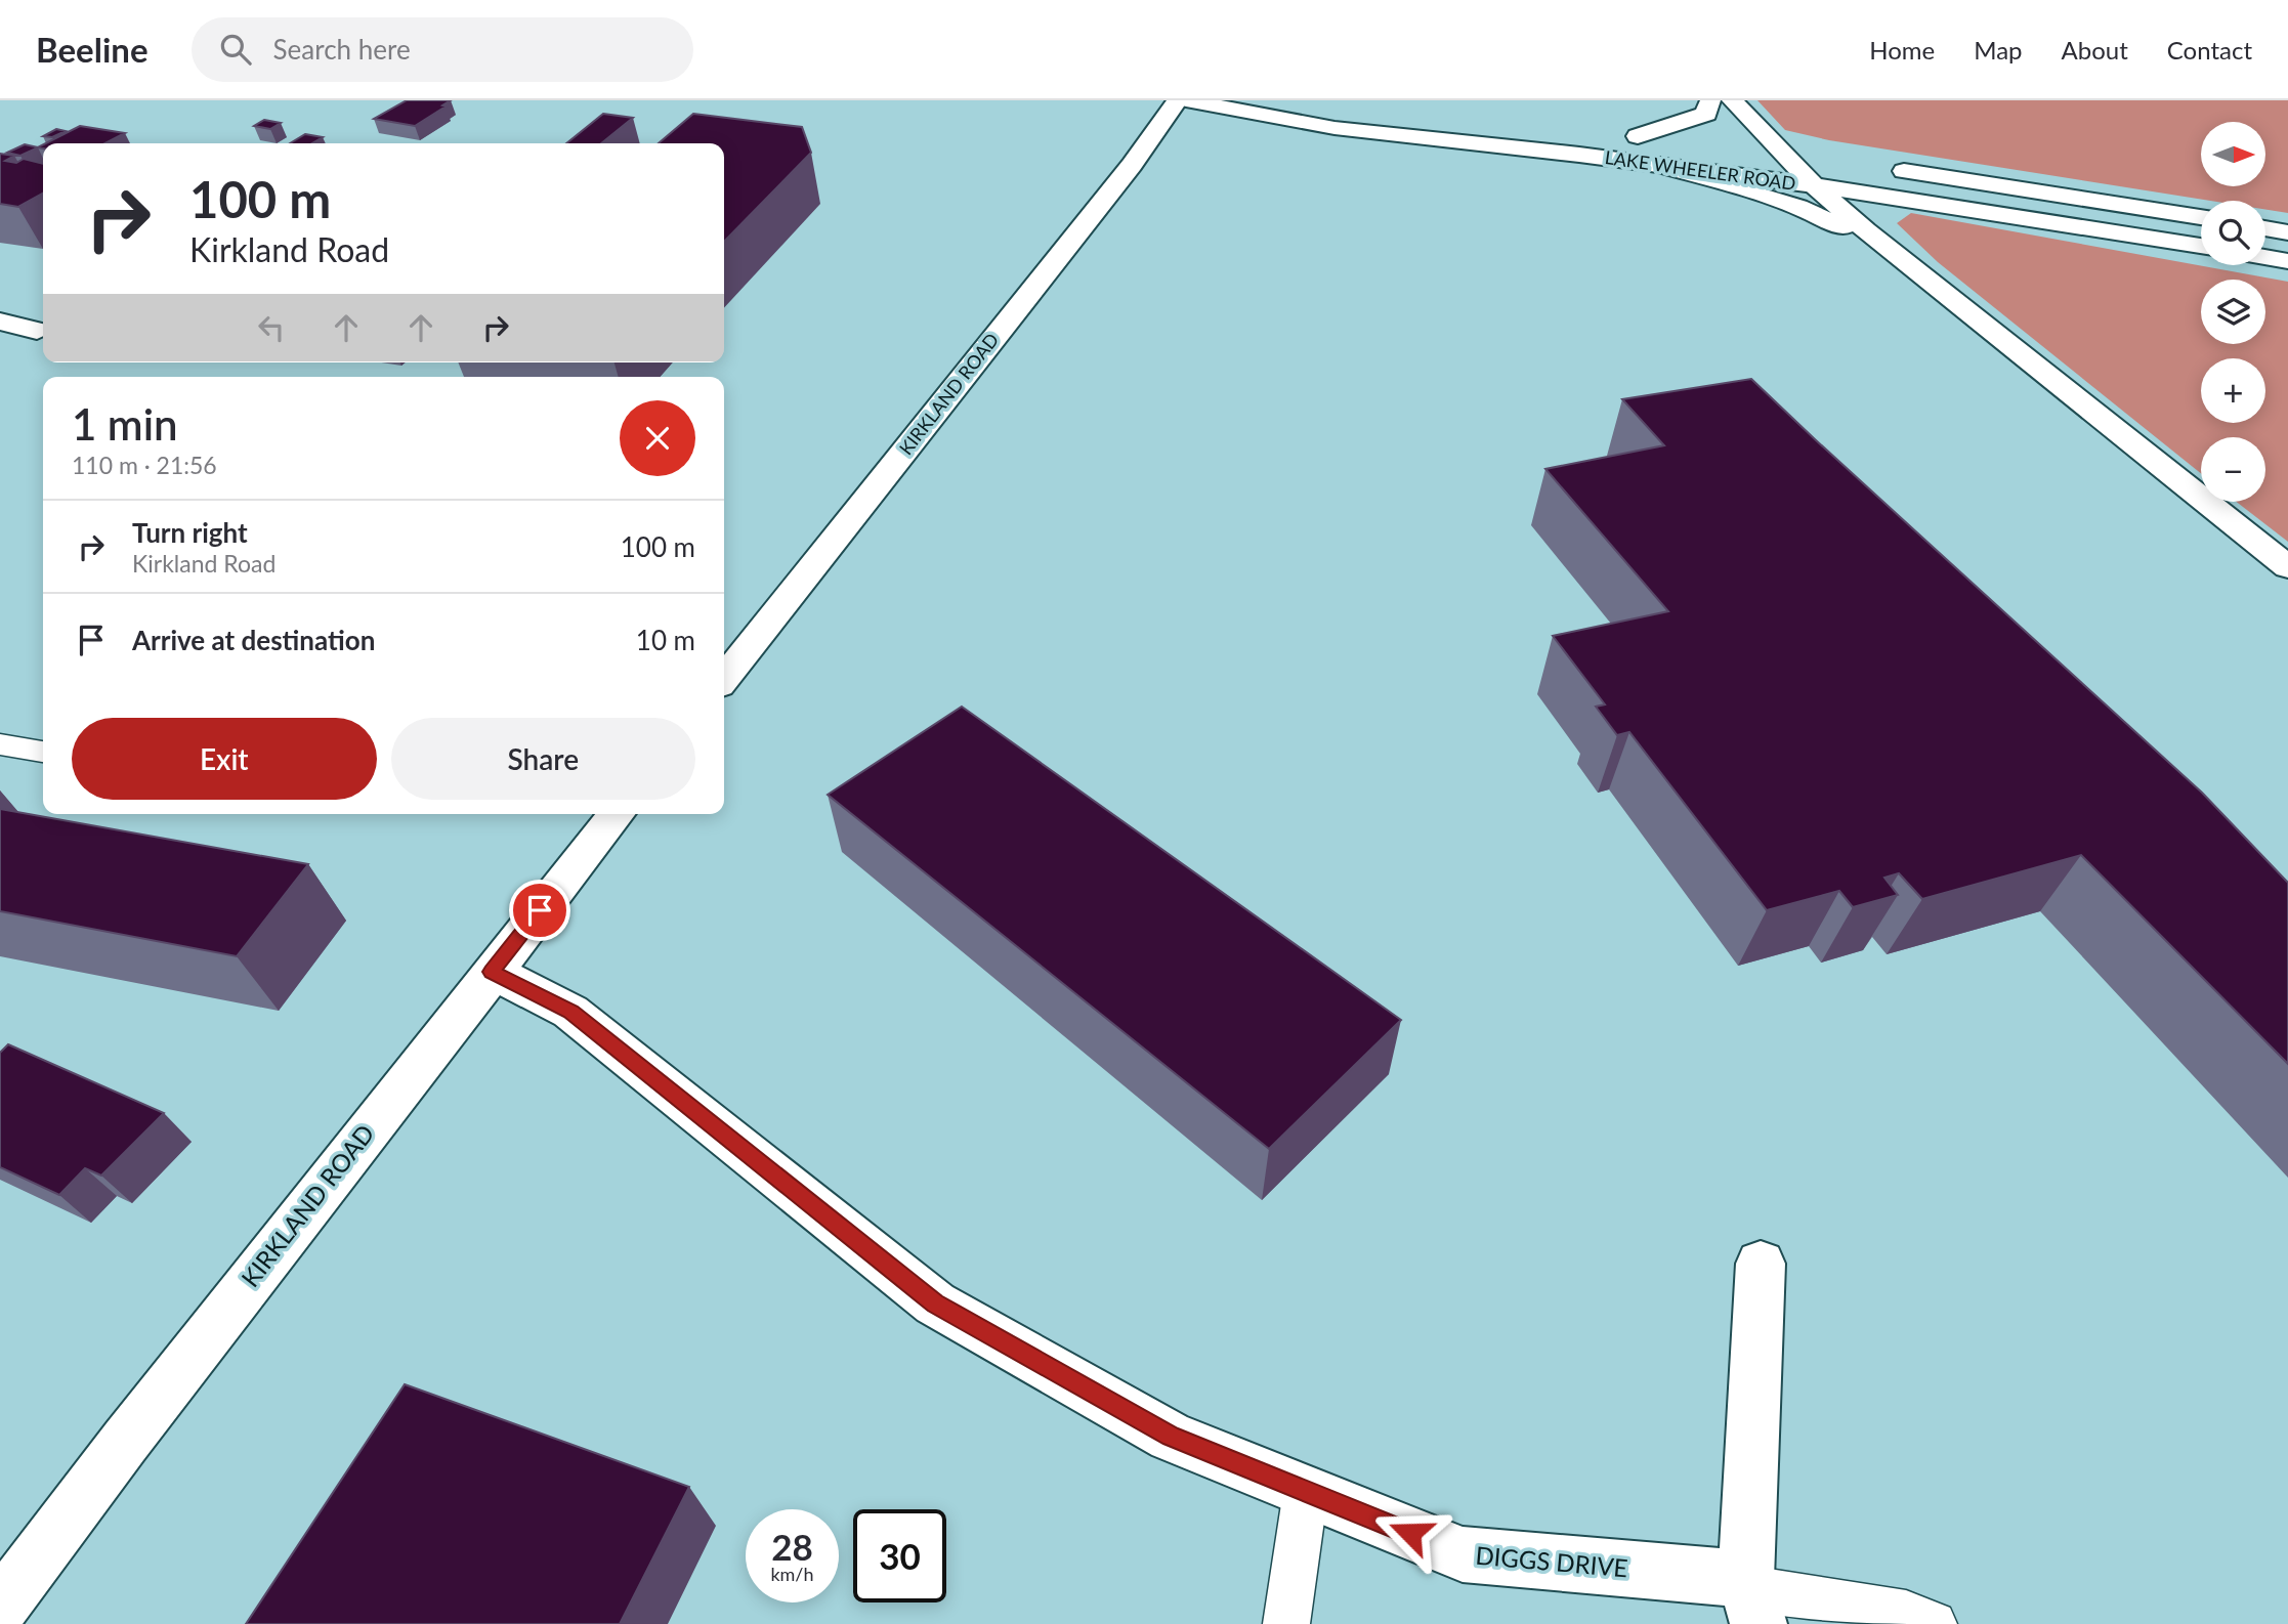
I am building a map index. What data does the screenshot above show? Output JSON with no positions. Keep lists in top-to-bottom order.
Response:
{
  "streets": {
    "main road": ["LAKE WHEELER ROAD", "KIRKLAND ROAD", "DIGGS DRIVE"]
  },
  "crossings": [
    ["KIRKLAND ROAD", "DIGGS DRIVE"]
  ],
  "north": "right",
  "page": {
    "header": "Beeline",
    "search": "Search here",
    "nav": [
      "Home",
      "Map",
      "About",
      "Contact"
    ],
    "map_buttons": ["+", "−"],
    "turn": ["100 m", "Kirkland Road"],
    "heading": ["1 min", "110 m · 21:56"],
    "list": [
      {
        "name": "Turn right",
        "note": "Kirkland Road",
        "value": "100 m"
      },
      {
        "name": "Arrive at destination",
        "value": "10 m"
      }
    ],
    "buttons": ["Exit", "Share"],
    "speed": "28 km/h",
    "limit": "30"
  }
}
